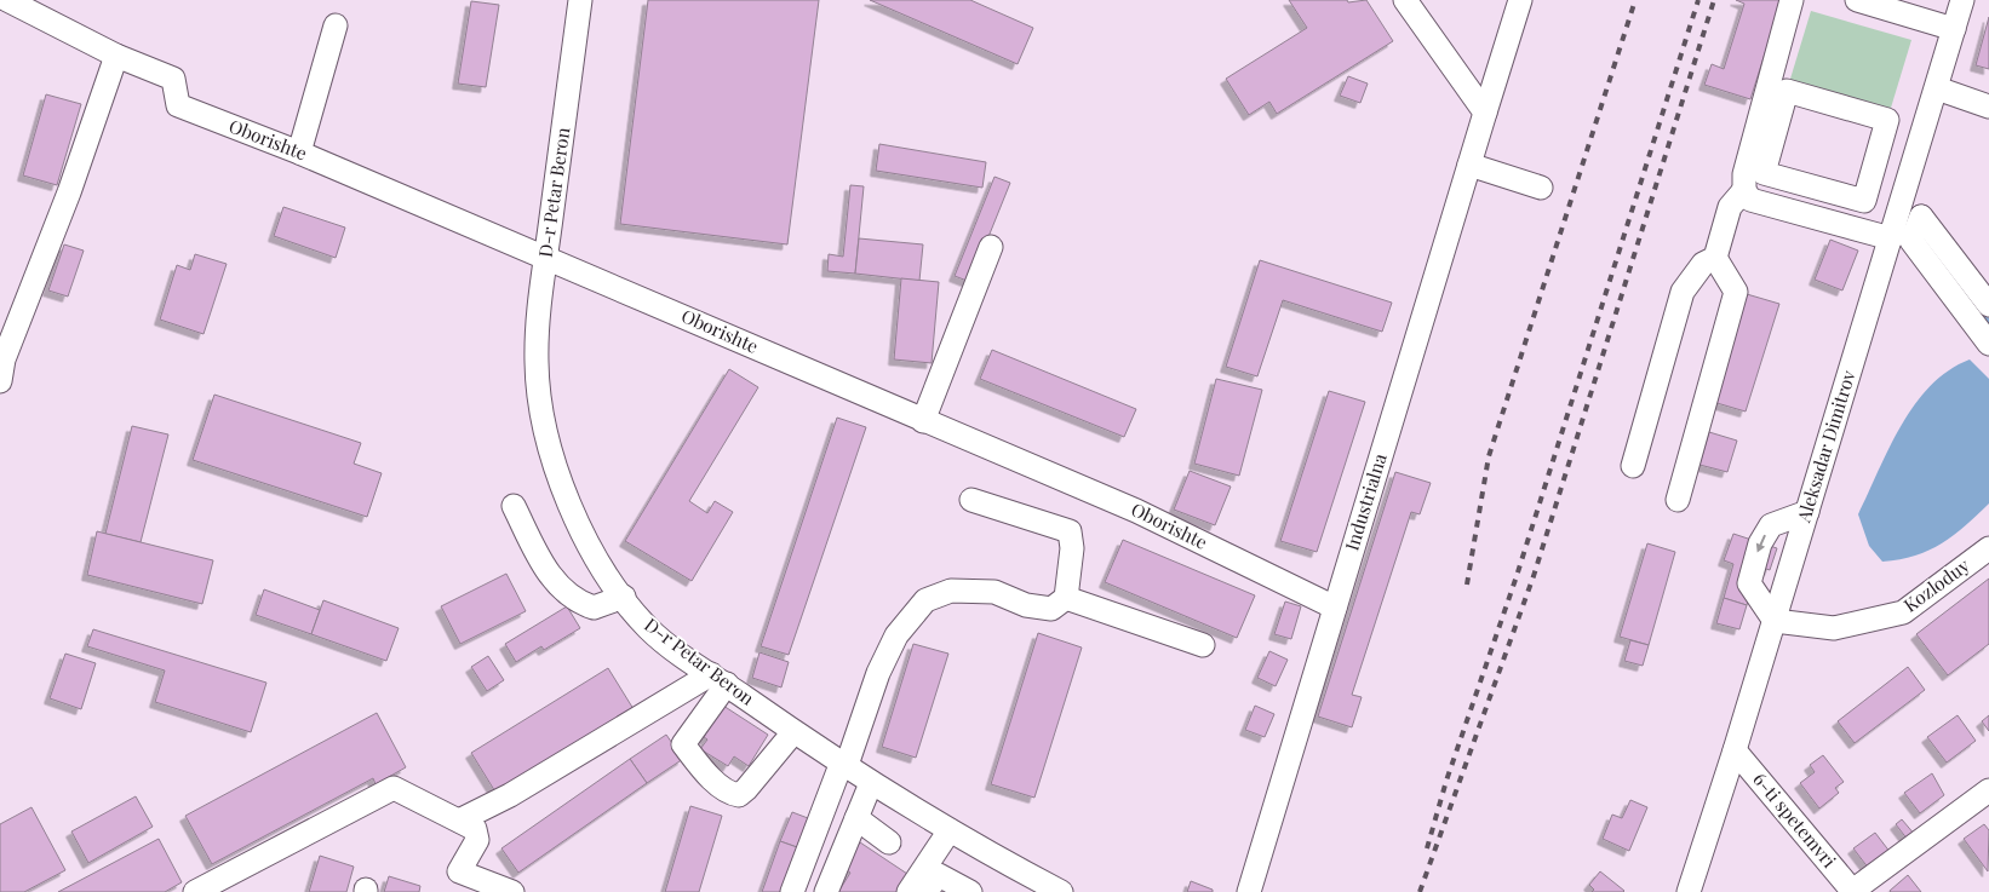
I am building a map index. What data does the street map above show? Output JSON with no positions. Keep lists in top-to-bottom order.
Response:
{
  "streets": {
    "street": [
      "Oborishte",
      "D-r Petar Beron",
      "Aleksadar Dimitrov",
      "Industrialna",
      "Kozloduy",
      "6-ti spetemvri"
    ]
  },
  "crossings": [
    ["Oborishte", "D-r Petar Beron"],
    ["Oborishte", "Industrialna"],
    ["Aleksadar Dimitrov", "Kozloduy"],
    ["Aleksadar Dimitrov", "6-ti spetemvri"]
  ]
}
